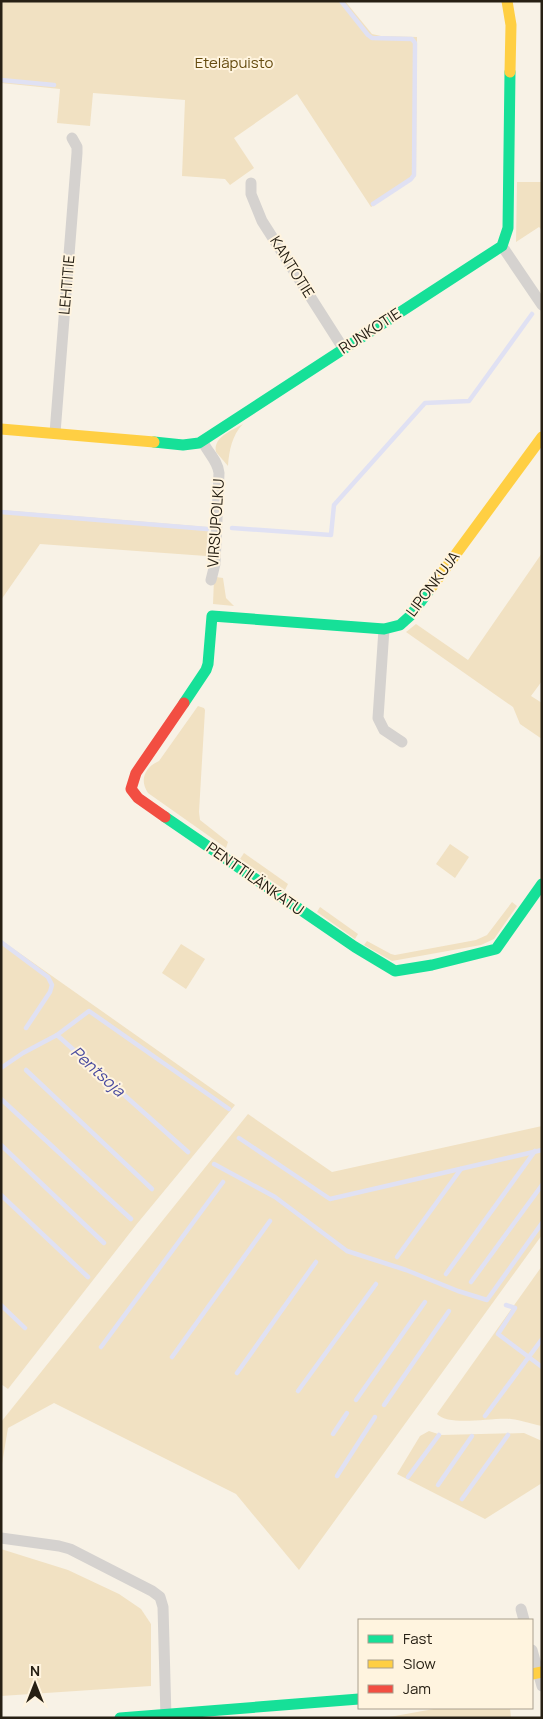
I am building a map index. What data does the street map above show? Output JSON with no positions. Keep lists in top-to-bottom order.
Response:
{
  "streets": {
    "street": [
      "KANTOTIE",
      "LEHTITIE",
      "RUNKOTIE",
      "VIRSUPOLKU",
      "LIPONKUJA",
      "PENTTILÄNKATU"
    ]
  },
  "crossings": [
    ["KANTOTIE", "RUNKOTIE"],
    ["LEHTITIE", "RUNKOTIE"],
    ["RUNKOTIE", "VIRSUPOLKU"],
    ["LIPONKUJA", "PENTTILÄNKATU"]
  ],
  "water": ["Pentsoja"],
  "parks": ["Eteläpuisto"],
  "legend": ["Fast", "Slow", "Jam"],
  "north": "top"
}
